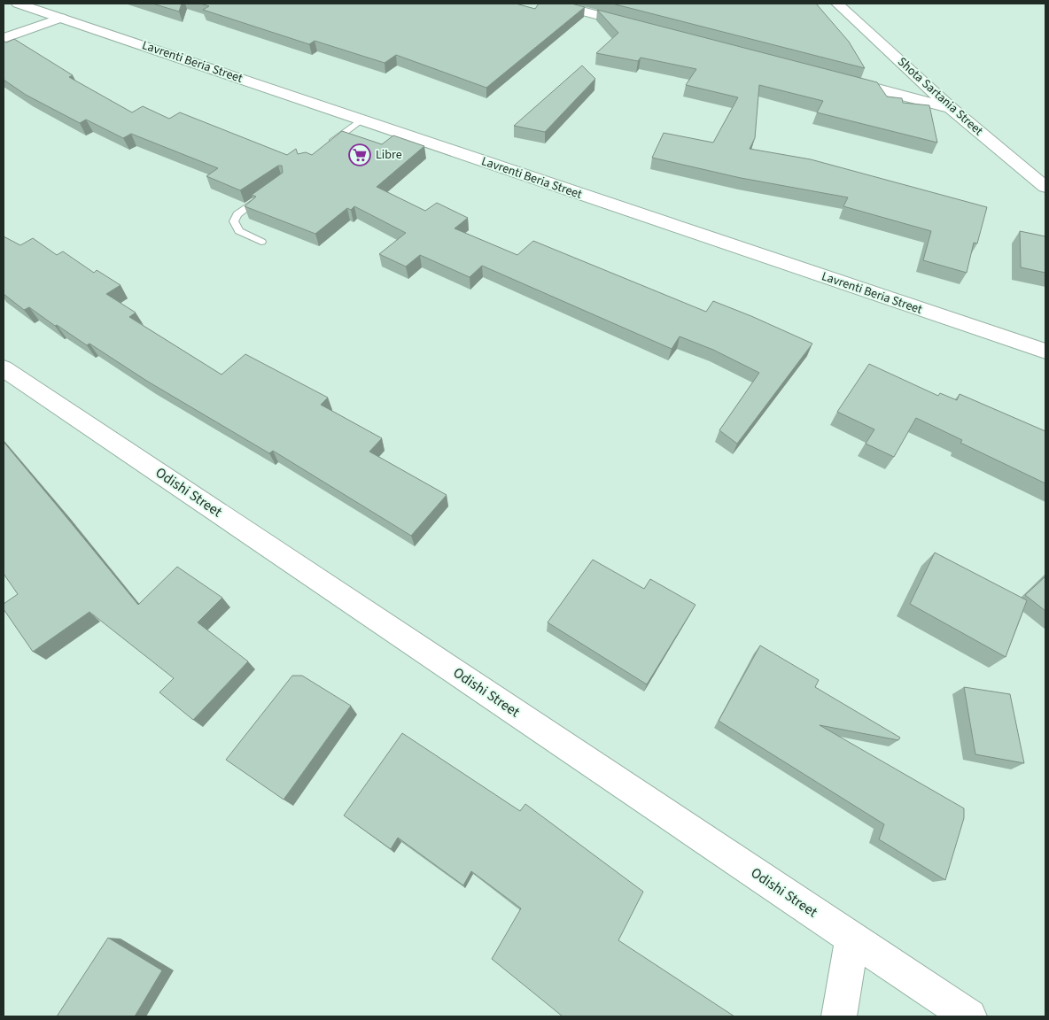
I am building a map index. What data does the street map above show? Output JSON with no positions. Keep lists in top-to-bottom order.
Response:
{
  "streets": {
    "street": ["Lavrenti Beria Street", "Shota Sartania Street", "Odishi Street"]
  },
  "places": {
    "supermarket": ["Libre"]
  }
}
